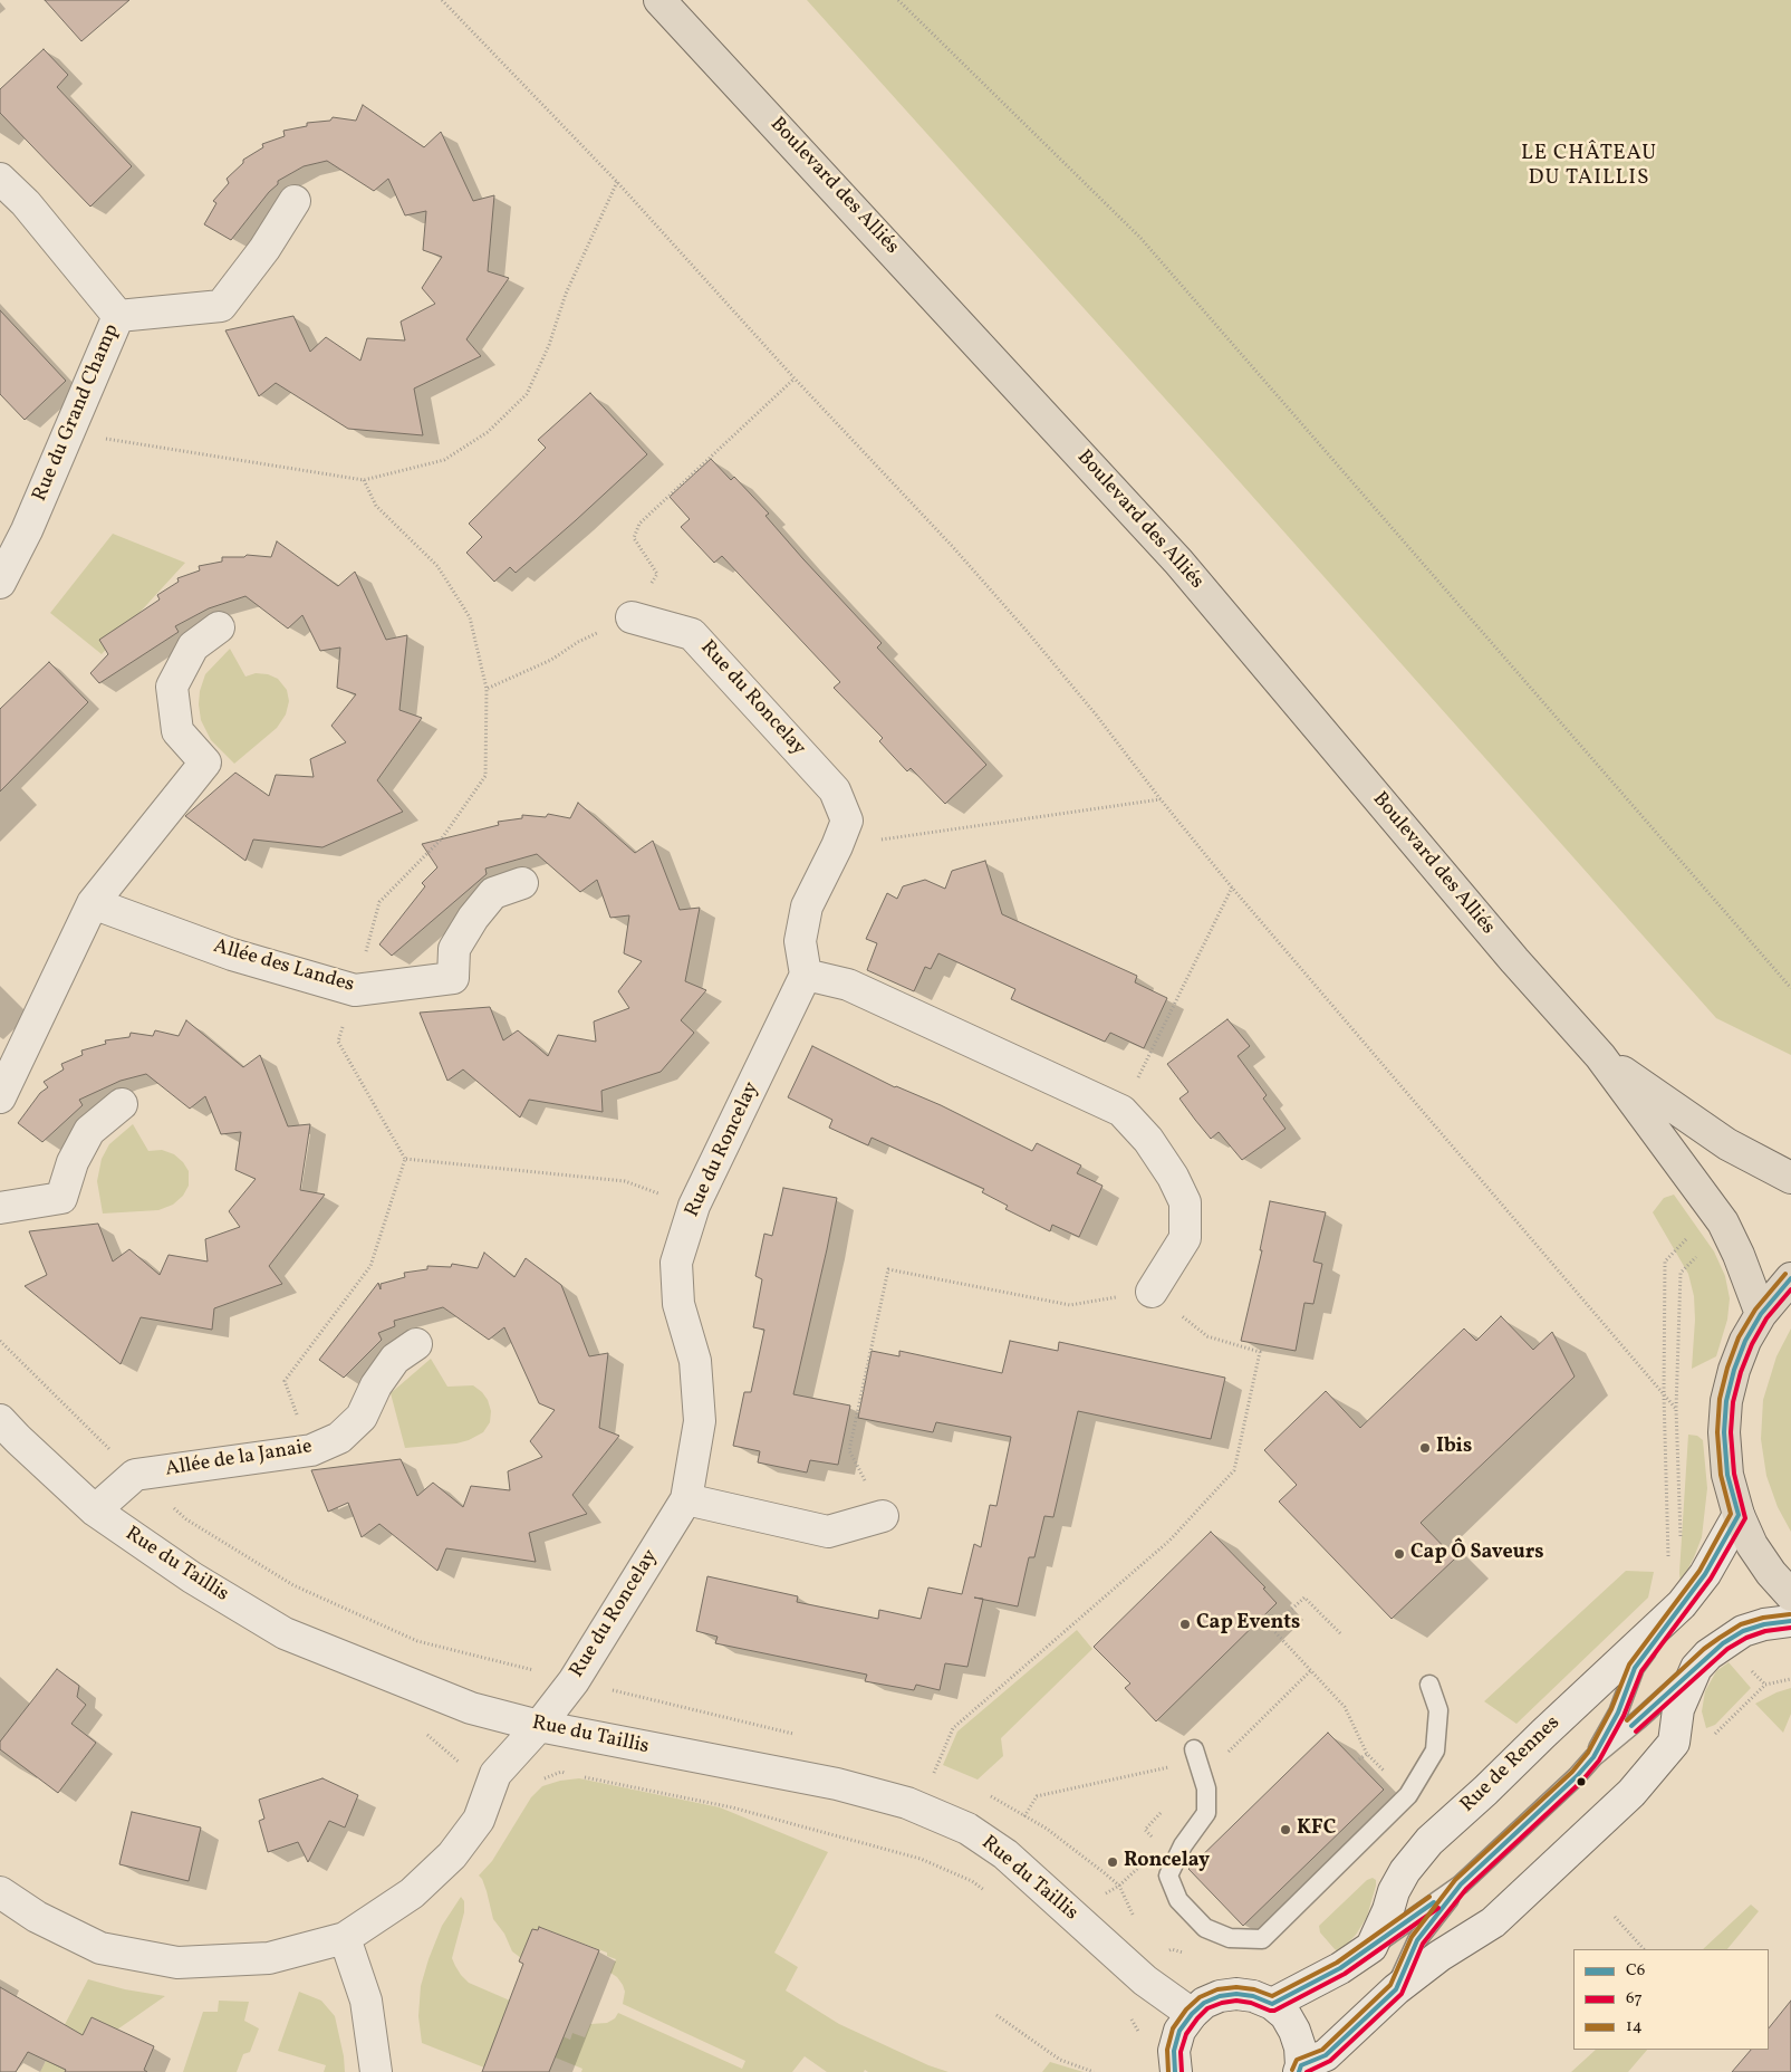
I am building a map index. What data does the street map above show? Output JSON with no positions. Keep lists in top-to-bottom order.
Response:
{
  "streets": {
    "main road": ["Boulevard des Alliés"],
    "street": [
      "Rue du Grand Champ",
      "Rue du Roncelay",
      "Allée des Landes",
      "Allée de la Janaie",
      "Rue du Taillis",
      "Rue de Rennes"
    ]
  },
  "crossings": [
    ["Rue du Roncelay", "Rue du Taillis"],
    ["Allée de la Janaie", "Rue du Taillis"]
  ],
  "districts": ["LE CHÂTEAU DU TAILLIS"],
  "places": [
    "Ibis",
    "Cap Ô Saveurs",
    "Cap Events",
    "KFC",
    "Roncelay"
  ],
  "lines": ["transit line 14", "transit line C6", "transit line 67"],
  "legend": ["C6", "67", "14"]
}
